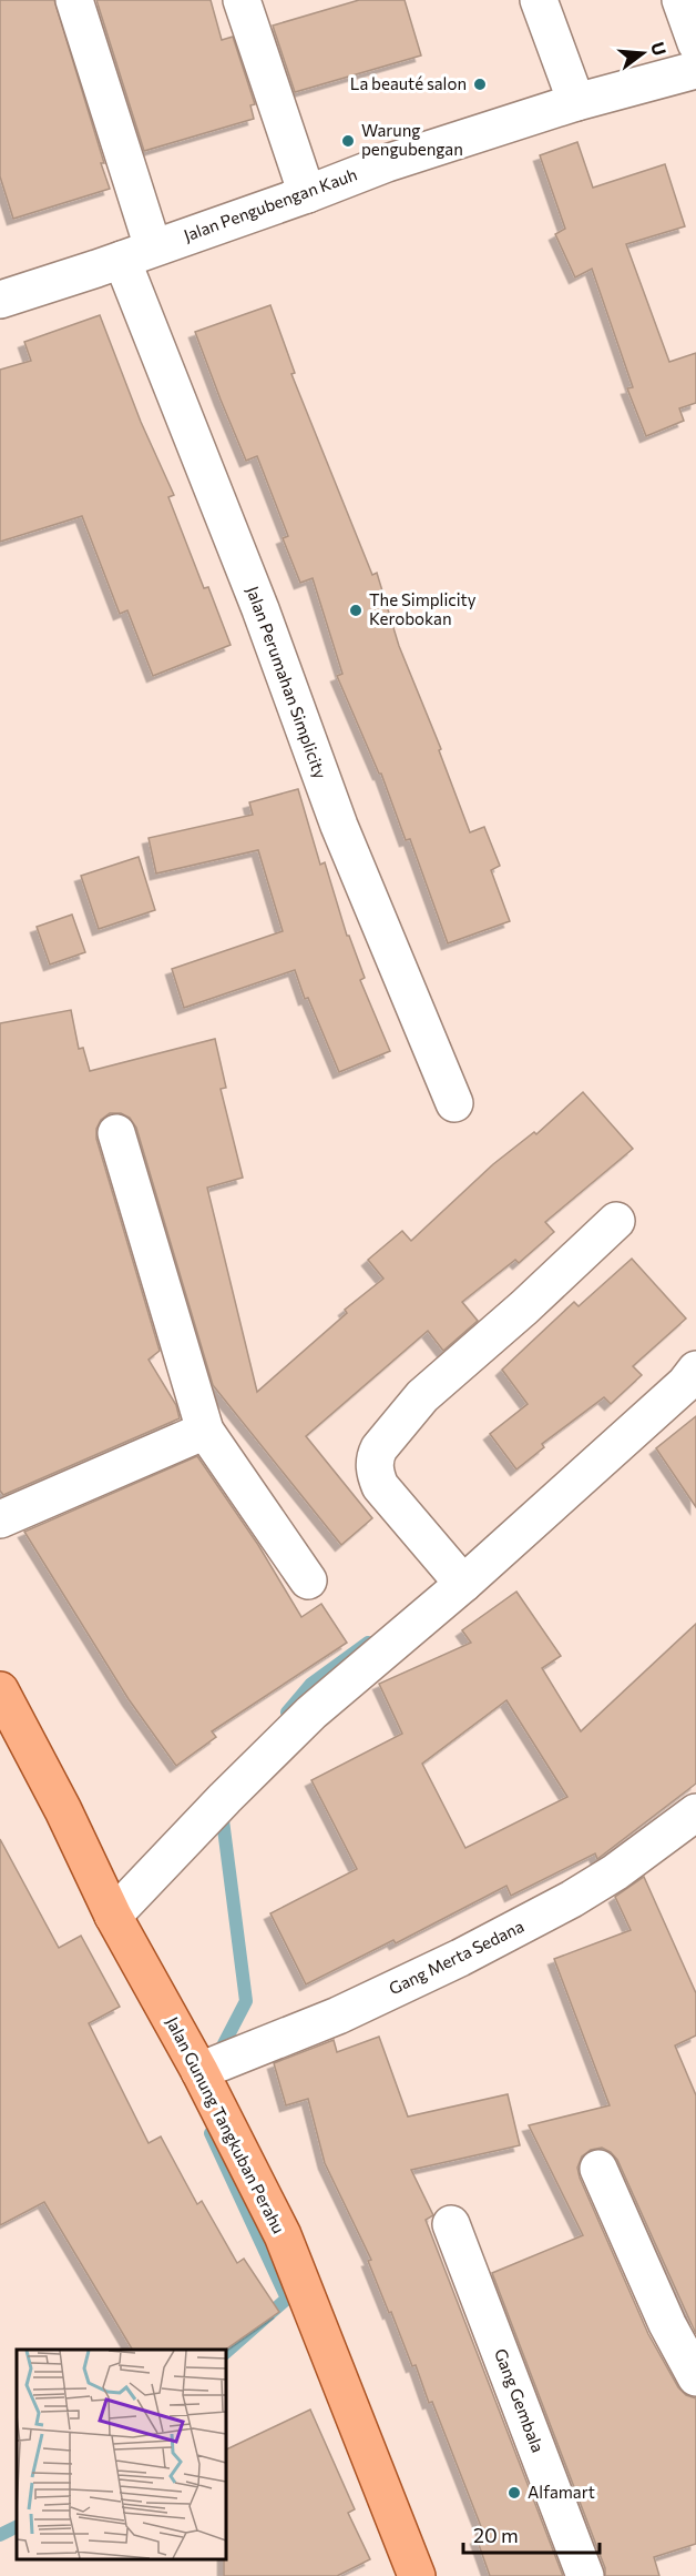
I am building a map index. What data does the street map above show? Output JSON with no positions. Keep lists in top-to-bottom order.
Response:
{
  "streets": {
    "main road": ["Jalan Gunung Tangkuban Perahu"],
    "street": [
      "Jalan Pengubengan Kauh",
      "Jalan Perumahan Simplicity",
      "Gang Merta Sedana",
      "Gang Gembala"
    ]
  },
  "crossings": [
    ["Jalan Pengubengan Kauh", "Jalan Perumahan Simplicity"],
    ["Gang Merta Sedana", "Jalan Gunung Tangkuban Perahu"]
  ],
  "places": [
    "La beauté salon",
    "Warung pengubengan",
    "The Simplicity Kerobokan",
    "Alfamart"
  ],
  "scale_bar": "20 m",
  "north": "right"
}
